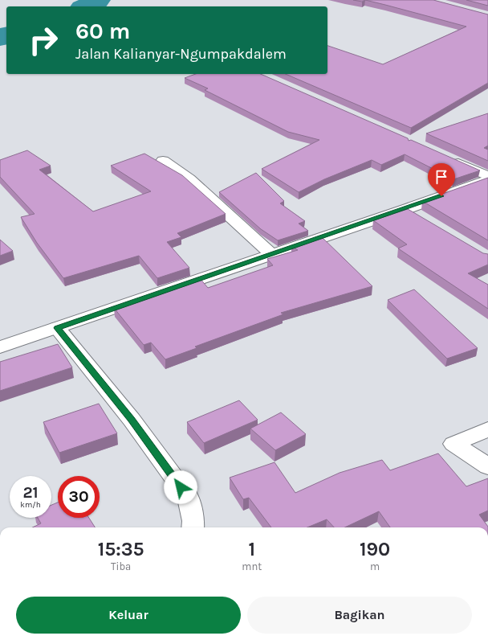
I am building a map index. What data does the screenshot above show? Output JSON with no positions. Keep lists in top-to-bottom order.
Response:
{
  "page": {
    "turn": ["60 m", "Jalan Kalianyar-Ngumpakdalem"],
    "speed": "21 km/h",
    "limit": "30",
    "eta": [
      "15:35",
      "Tiba",
      "1",
      "mnt",
      "190",
      "m"
    ],
    "buttons": ["Keluar", "Bagikan"]
  }
}
